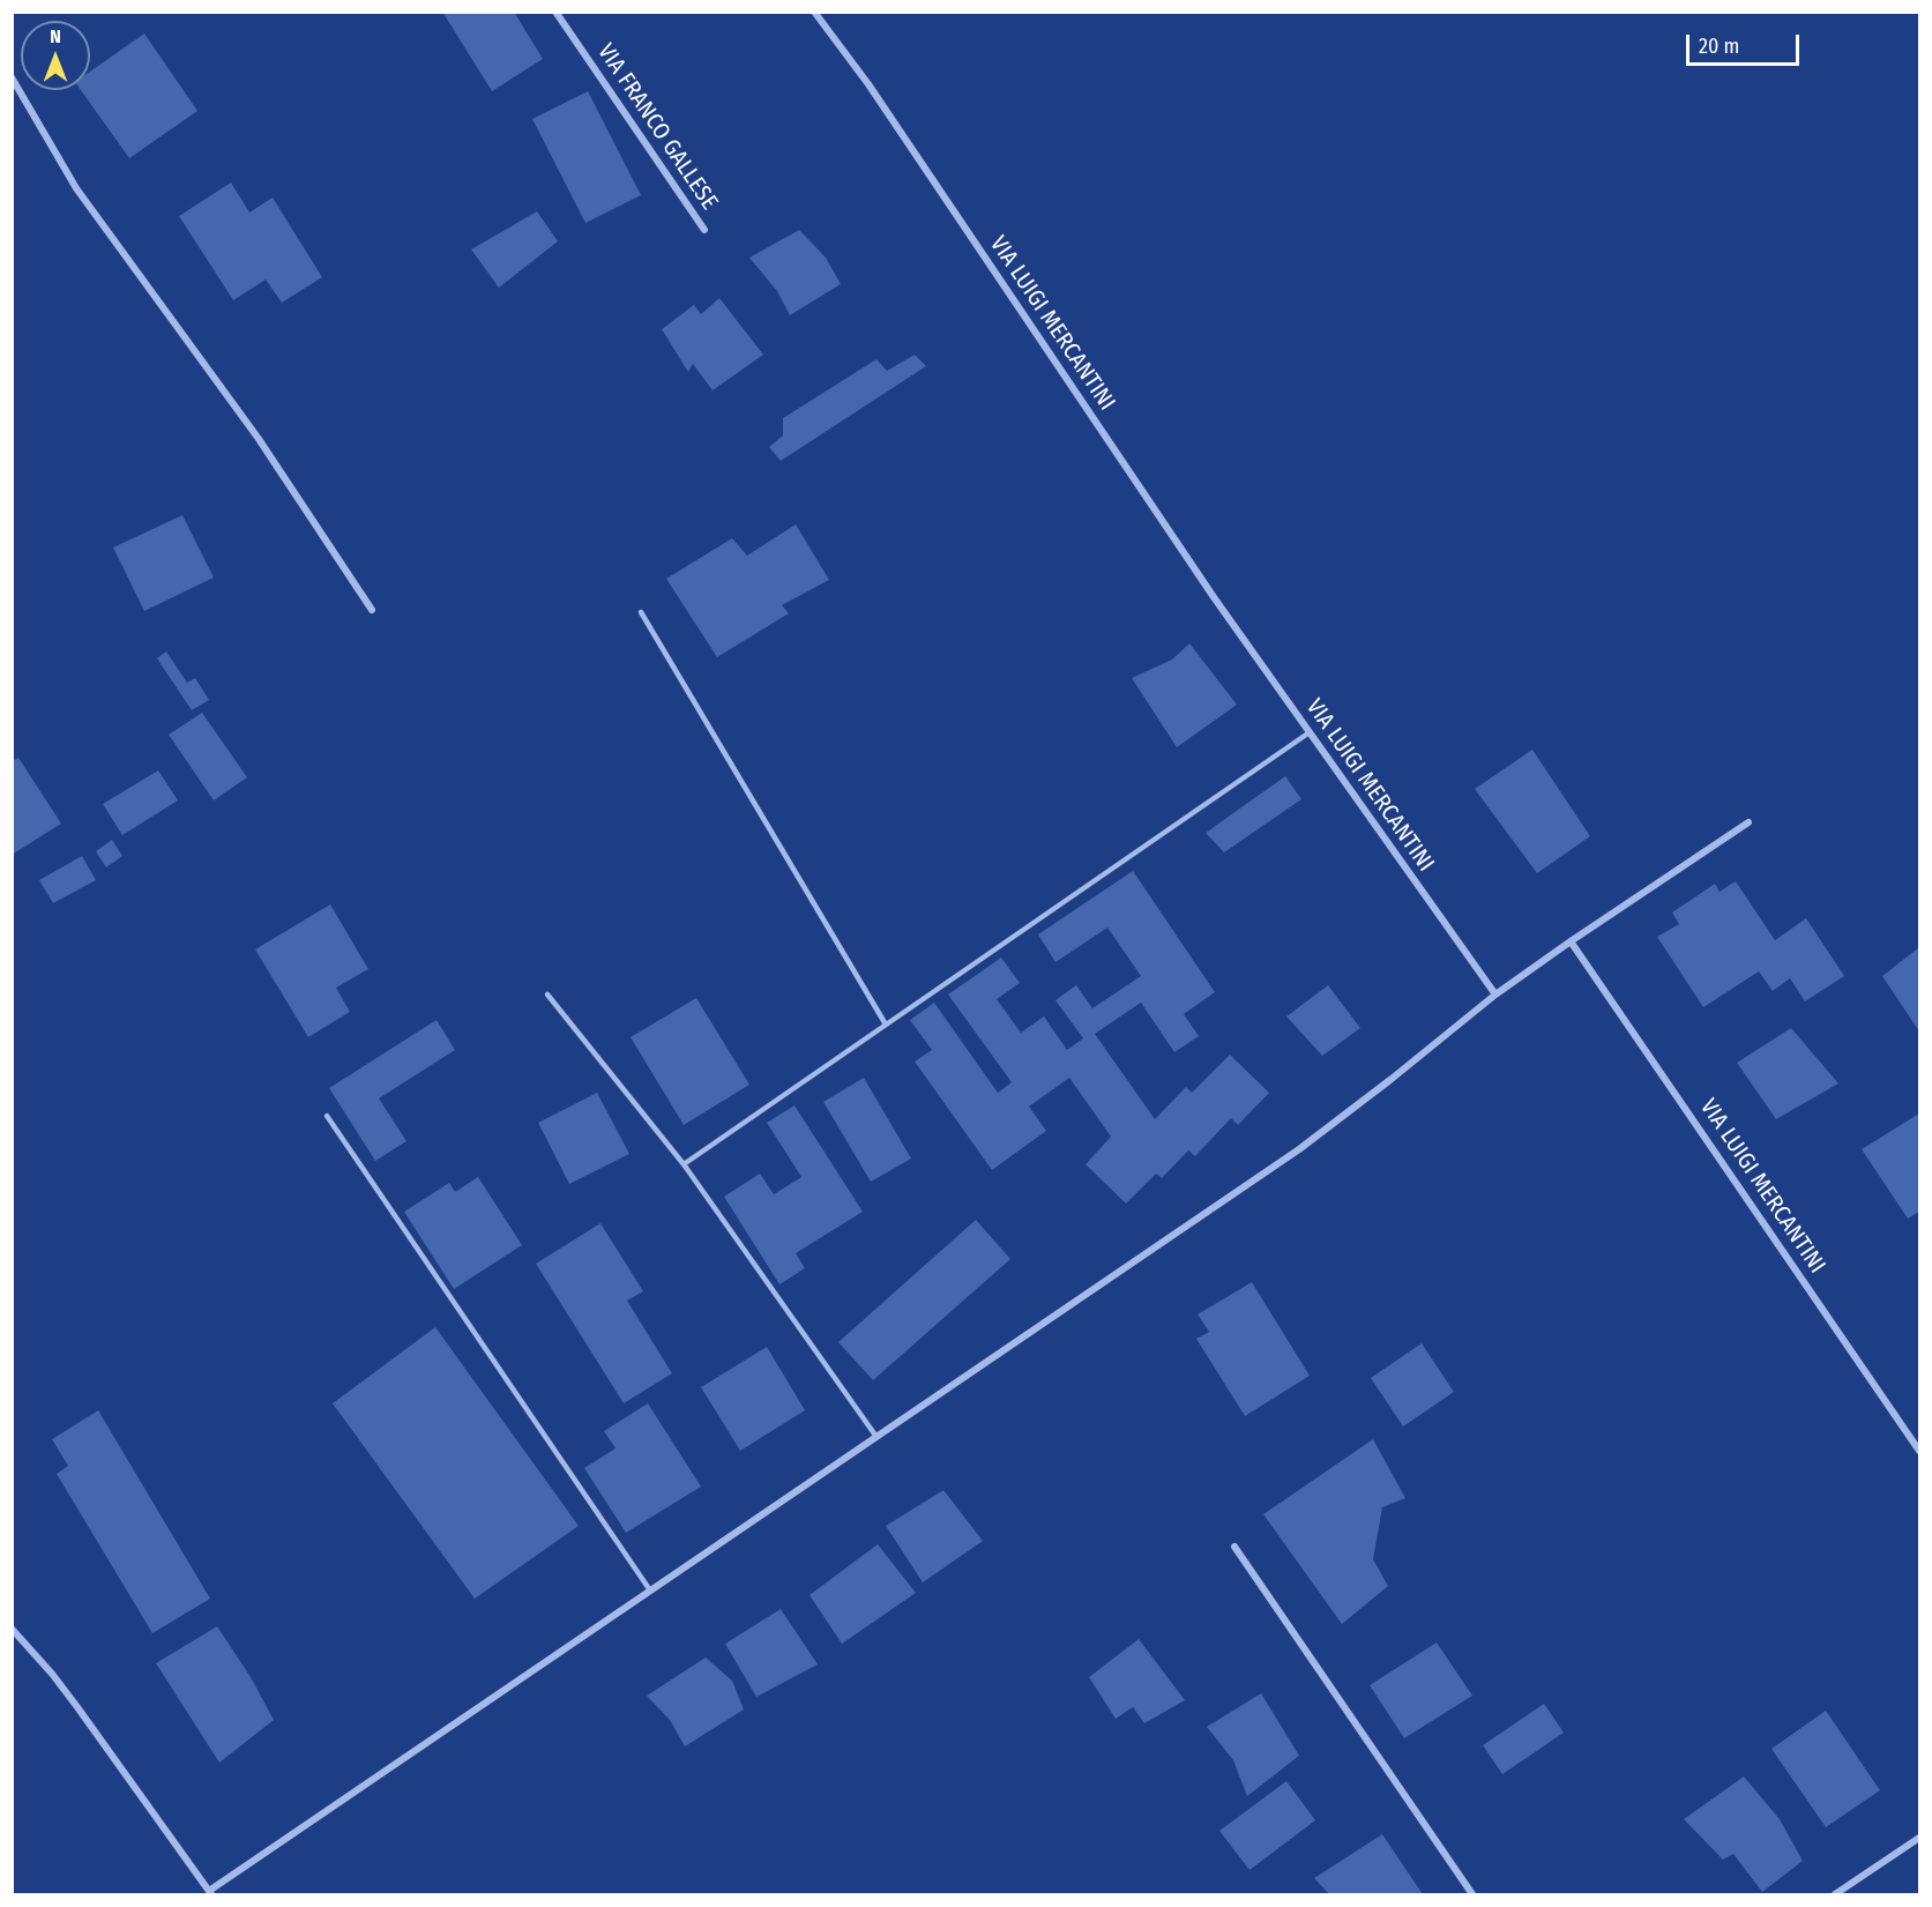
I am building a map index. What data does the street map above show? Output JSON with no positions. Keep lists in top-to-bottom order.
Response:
{
  "streets": {
    "street": ["VIA FRANCO GALLESE", "VIA LUIGI MERCANTINI"]
  },
  "scale_bar": "20 m",
  "north": "top"
}
